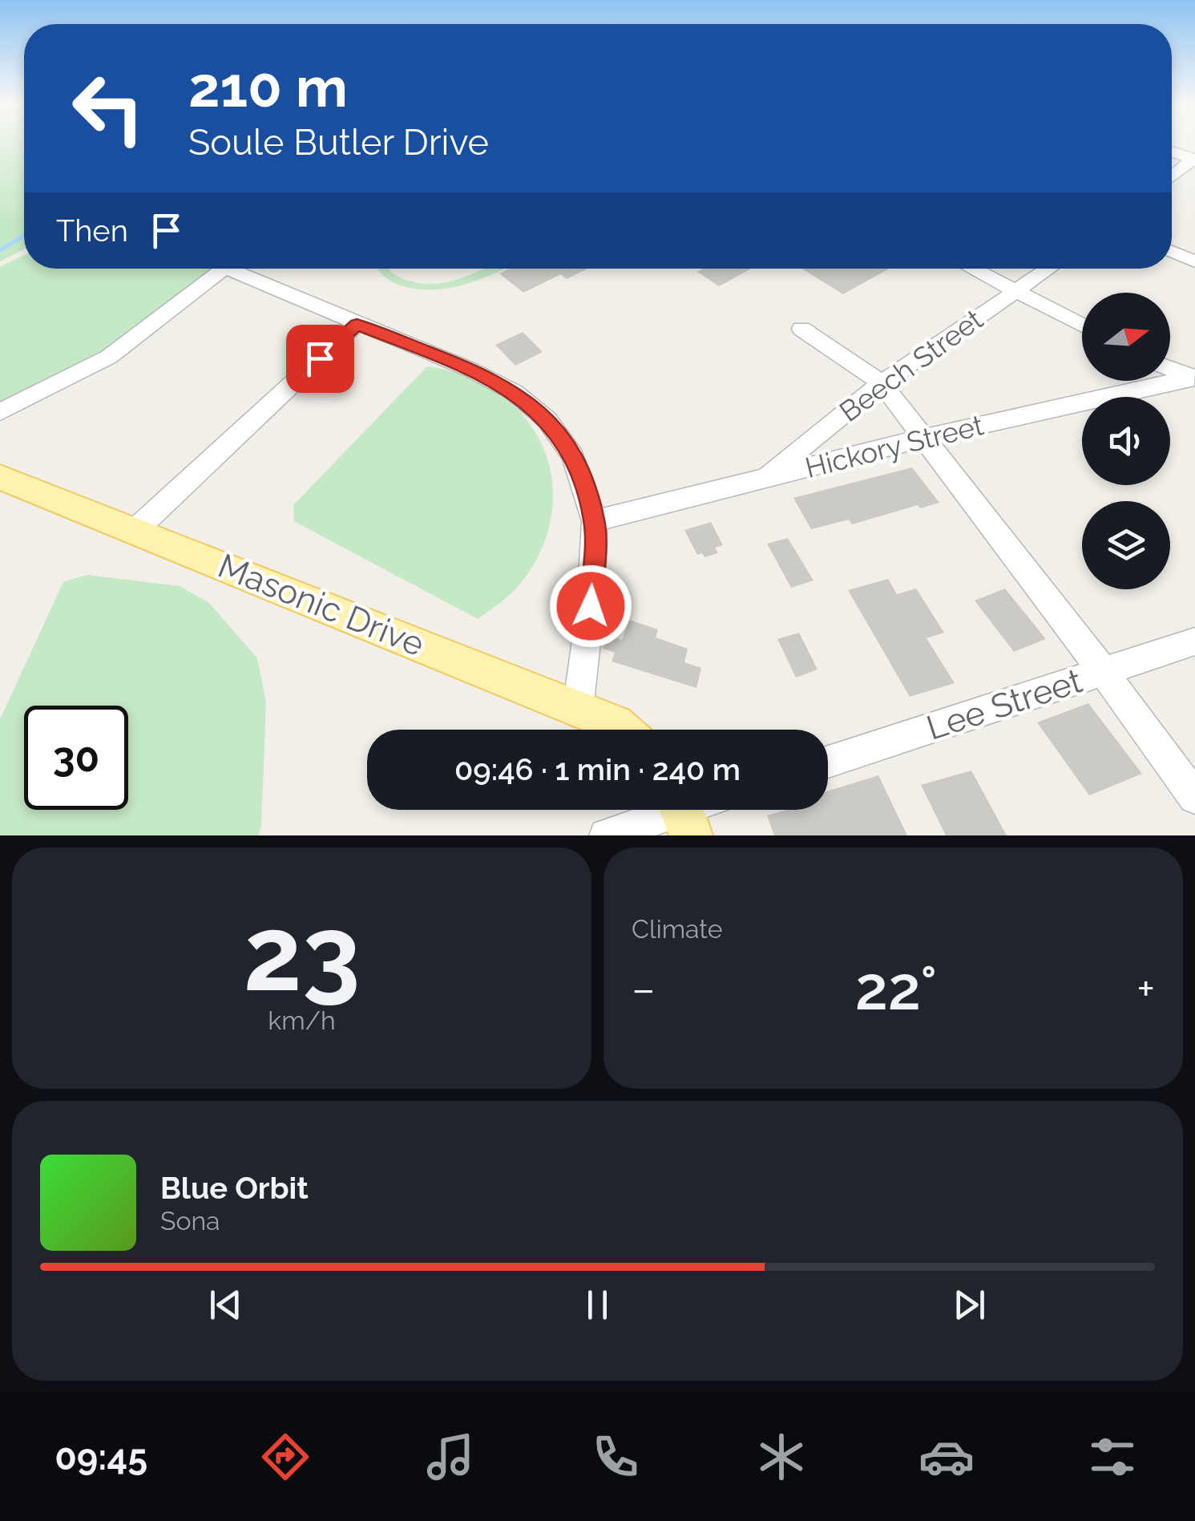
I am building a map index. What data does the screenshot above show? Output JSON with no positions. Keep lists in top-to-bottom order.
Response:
{
  "streets": {
    "main road": ["Masonic Drive"],
    "street": ["Beech Street", "Hickory Street", "Lee Street"]
  },
  "crossings": [
    ["Beech Street", "Hickory Street"]
  ],
  "north": "right",
  "page": {
    "turn": ["210 m", "Soule Butler Drive"],
    "then": "Then",
    "limit": "30",
    "trip": "09:46 · 1 min · 240 m",
    "tile": [
      ["23", "km/h"],
      "Climate"
    ],
    "heat": ["−", "22°", "+"],
    "song": ["Blue Orbit", "Sona"],
    "tabs": "09:45"
  }
}
